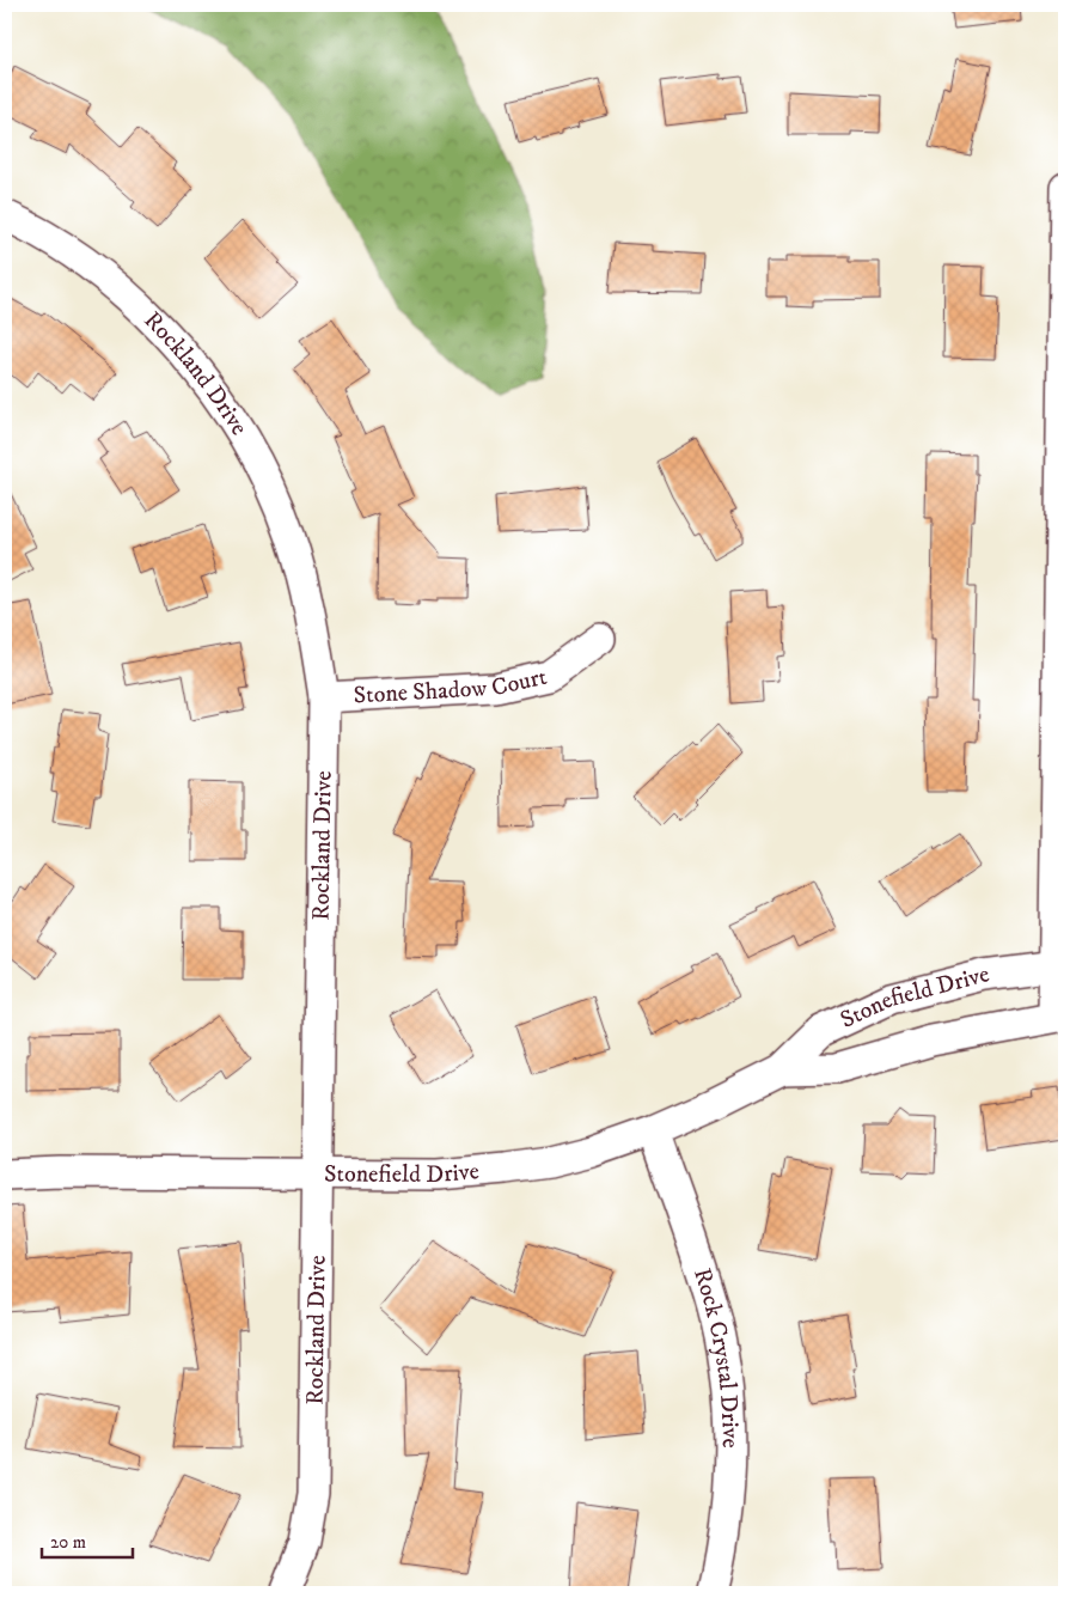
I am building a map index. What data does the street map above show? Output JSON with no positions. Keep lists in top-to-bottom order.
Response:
{
  "streets": {
    "street": [
      "Rockland Drive",
      "Stone Shadow Court",
      "Stonefield Drive",
      "Rock Crystal Drive"
    ]
  },
  "crossings": [
    ["Rockland Drive", "Stone Shadow Court"],
    ["Rockland Drive", "Stonefield Drive"],
    ["Stonefield Drive", "Rock Crystal Drive"]
  ],
  "scale_bar": "20 m"
}
